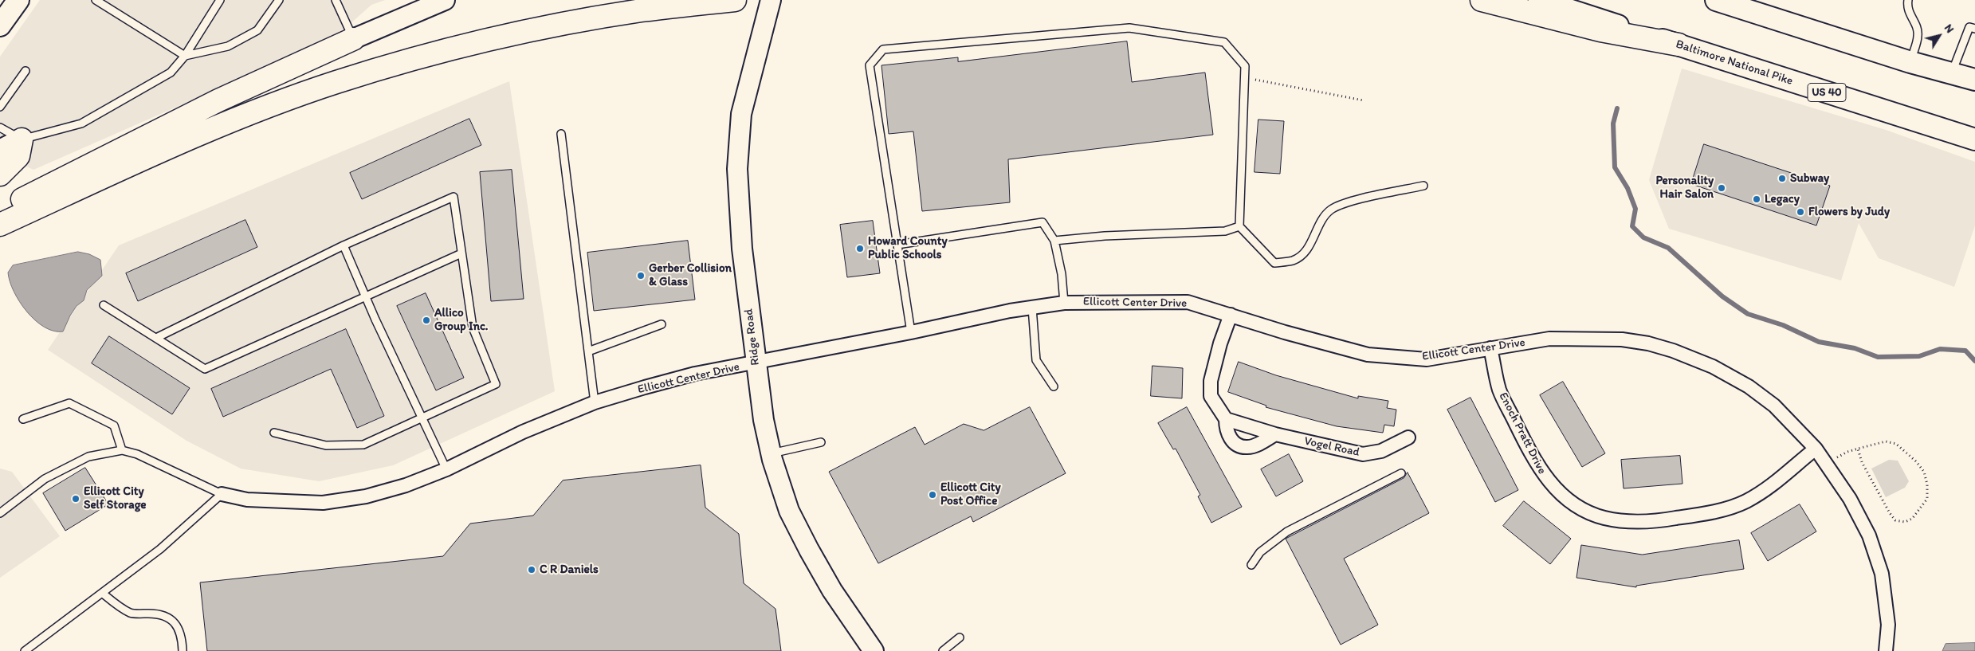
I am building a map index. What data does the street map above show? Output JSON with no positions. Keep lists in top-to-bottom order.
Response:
{
  "streets": {
    "main road": ["Baltimore National Pike", "US 40"],
    "street": [
      "Ellicott Center Drive",
      "Ridge Road",
      "Enoch Pratt Drive",
      "Vogel Road"
    ]
  },
  "crossings": [
    ["Ellicott Center Drive", "Ridge Road"],
    ["Ellicott Center Drive", "Enoch Pratt Drive"]
  ],
  "places": [
    "Subway",
    "Personality Hair Salon",
    "Legacy",
    "Flowers by Judy",
    "Howard County Public Schools",
    "Gerber Collision & Glass",
    "Allico Group Inc.",
    "Ellicott City Post Office",
    "Ellicott City Self Storage",
    "C R Daniels"
  ],
  "north": "top right"
}
